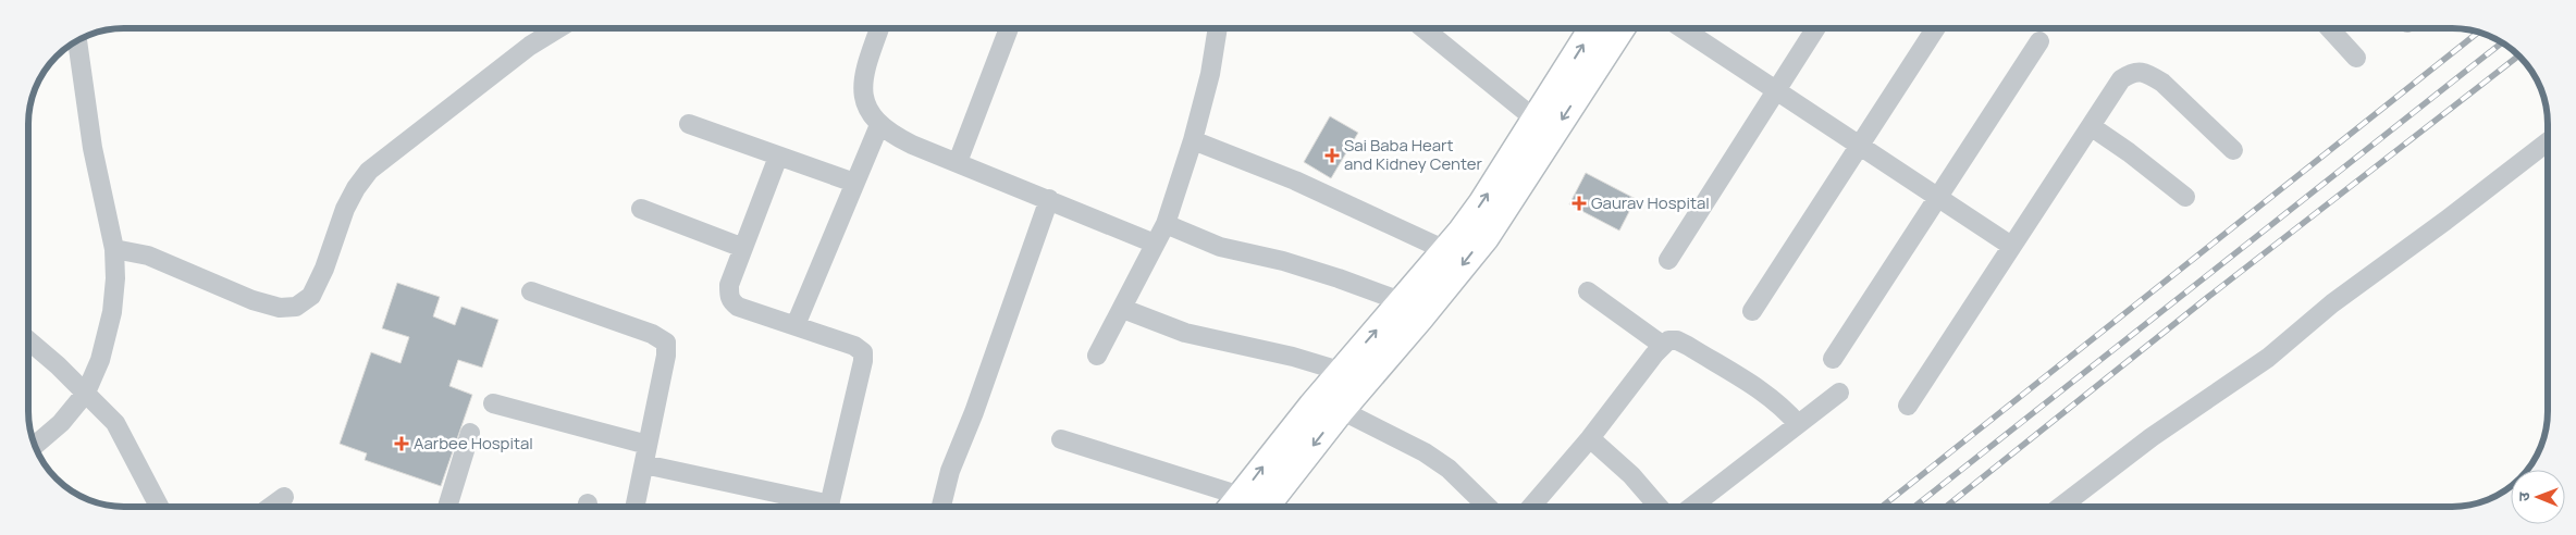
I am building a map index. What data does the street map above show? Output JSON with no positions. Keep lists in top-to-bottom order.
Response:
{
  "places": {
    "health": ["Sai Baba Heart and Kidney Center", "Gaurav Hospital", "Aarbee Hospital"]
  },
  "north": "left"
}
